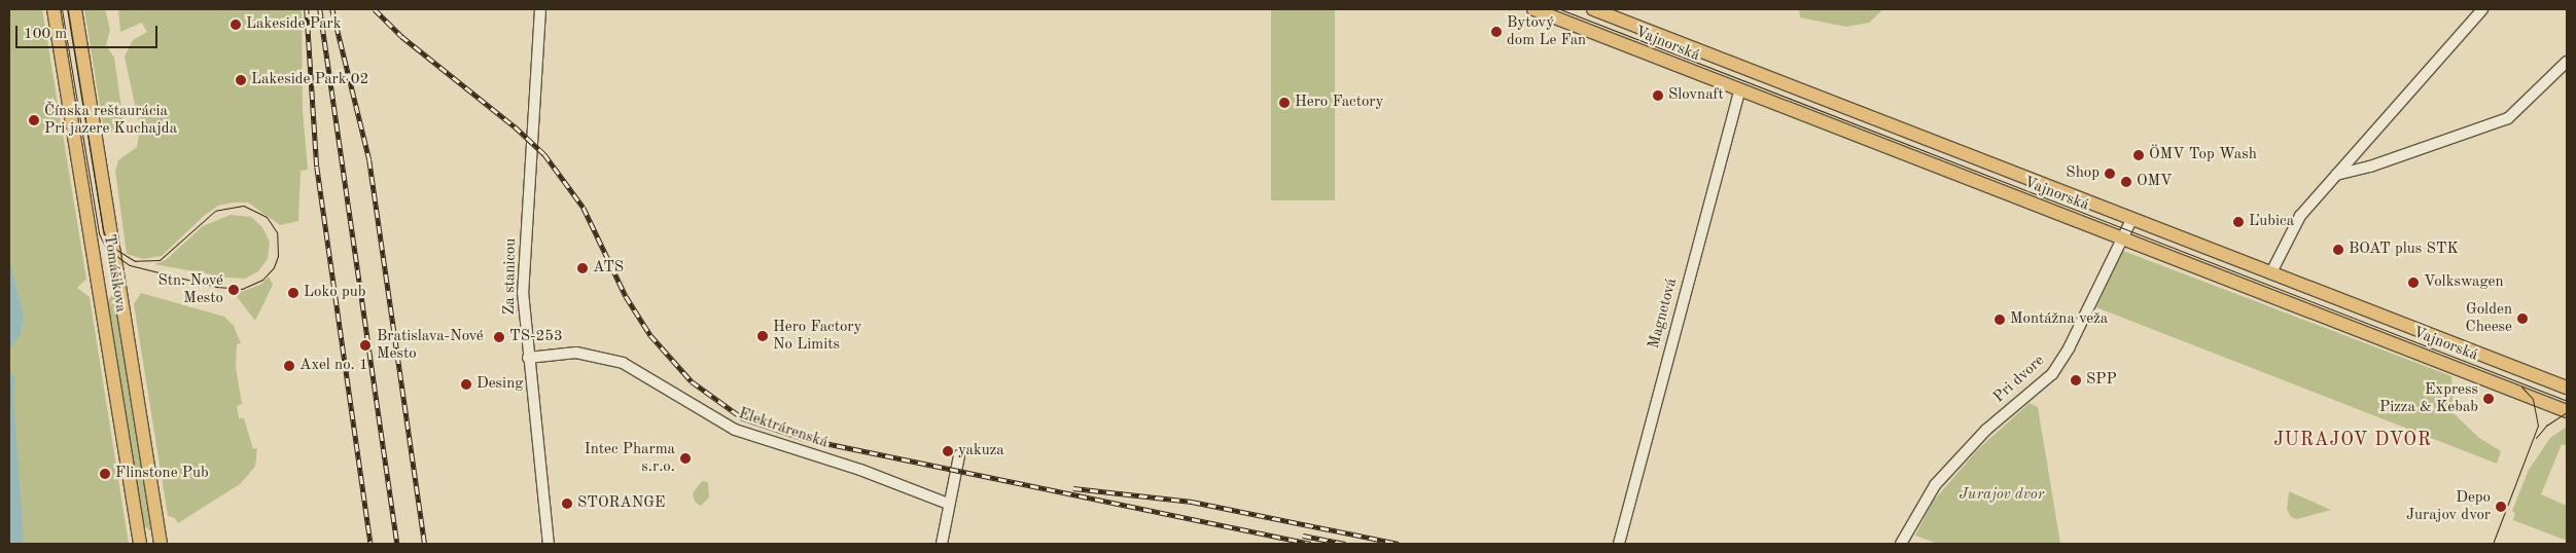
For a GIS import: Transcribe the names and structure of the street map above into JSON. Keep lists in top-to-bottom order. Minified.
{"streets":{"main road":["Vajnorská","Tomášikova"],"street":["Za stanicou","Magnetová","Pri dvore","Elektrárenská"]},"crossings":[["Vajnorská","Magnetová"],["Vajnorská","Pri dvore"],["Za stanicou","Elektrárenská"]],"districts":["JURAJOV DVOR"],"parks":["Jurajov dvor"],"places":["Lakeside Park","Bytový dom Le Fan","Lakeside Park 02","Slovnaft","Hero Factory","Čínska reštaurácia Pri jazere Kuchajda","ÖMV Top Wash","Shop","OMV","Ľubica","BOAT plus STK","ATS","Volkswagen","Stn. Nové Mesto","Loko pub","Golden Cheese","Montážna veža","Hero Factory No Limits","TS-253","Bratislava-Nové Mesto","Axel no. 1","SPP","Desing","Express Pizza & Kebab","yakuza","Intec Pharma s.r.o.","Flinstone Pub","STORANGE","Depo Jurajov dvor"],"scale_bar":"100 m"}
